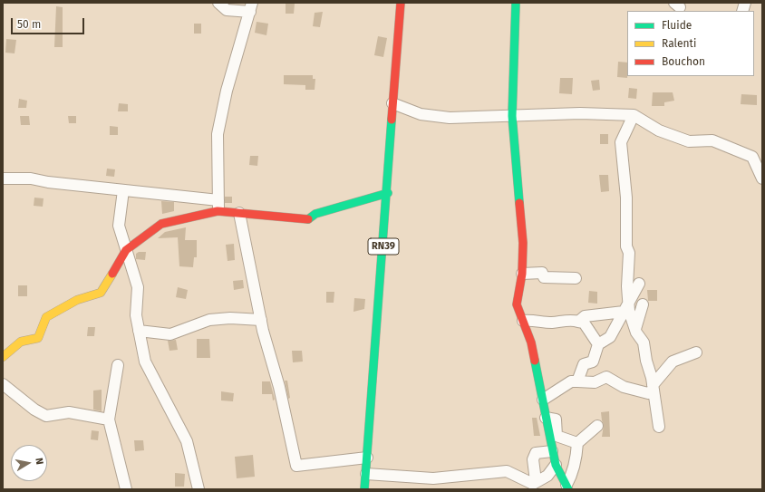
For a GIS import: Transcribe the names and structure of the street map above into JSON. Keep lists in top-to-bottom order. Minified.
{"streets":{"main road":["RN39"]},"legend":["Fluide","Ralenti","Bouchon"],"scale_bar":"50 m","north":"right"}
